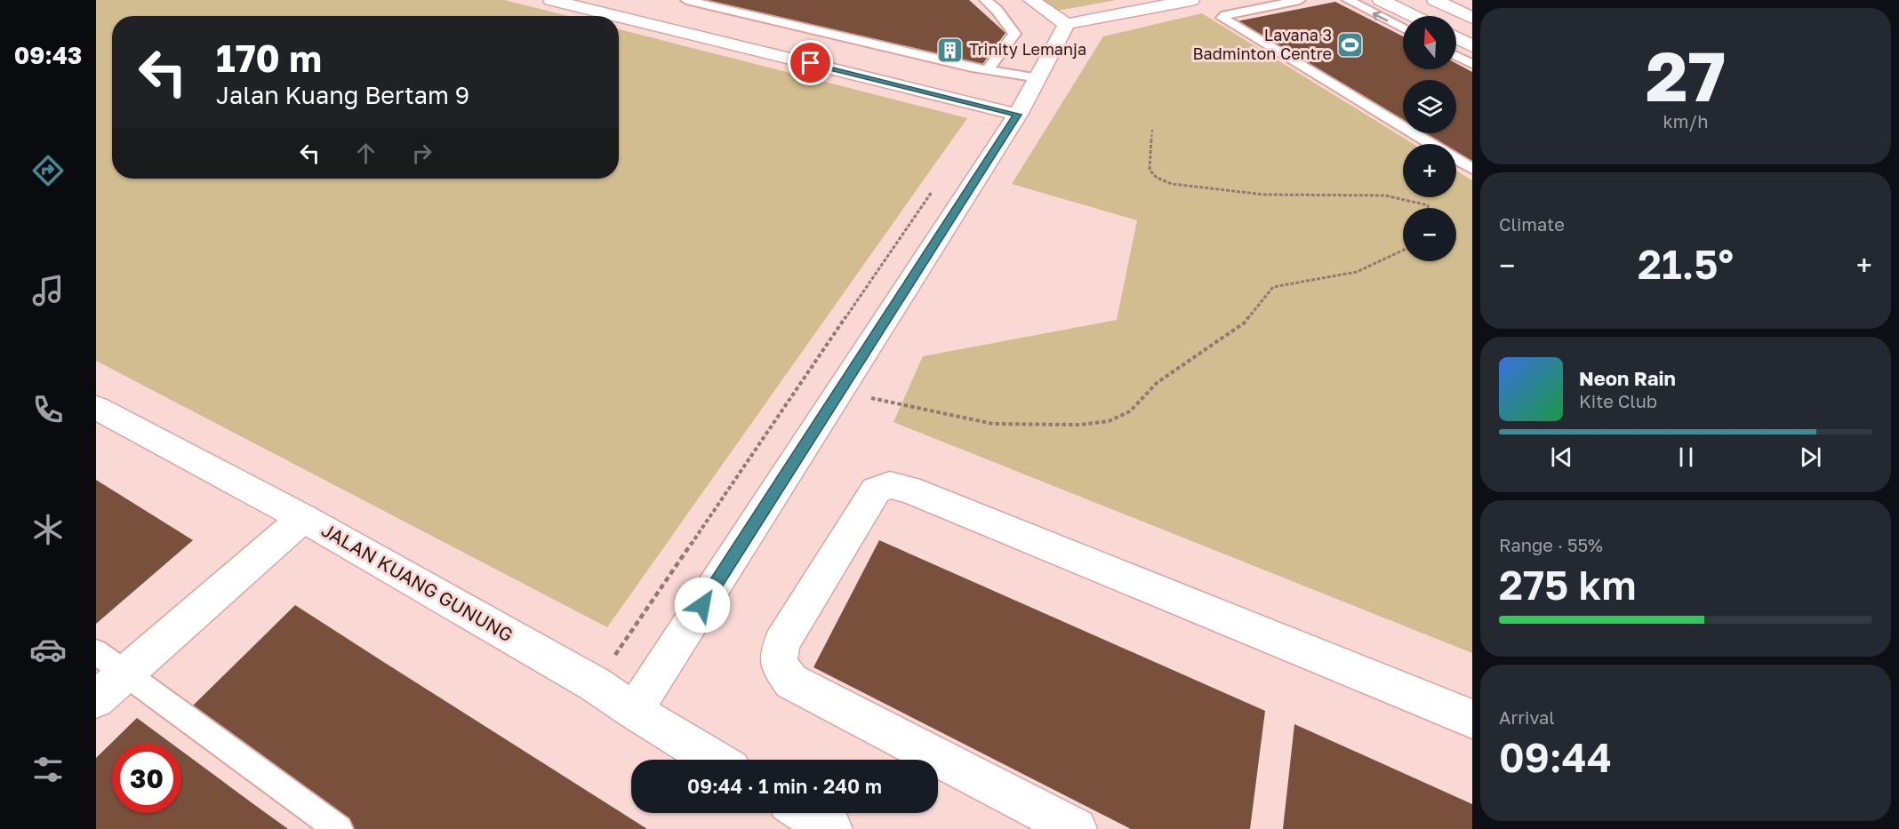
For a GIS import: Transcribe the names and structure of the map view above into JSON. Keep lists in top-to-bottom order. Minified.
{"streets":{"street":["JALAN KUANG GUNUNG"]},"places":{"sports":["Lavana 3 Badminton Centre"],"building":["Trinity Lemanja"]},"north":"top","page":{"tabs":"09:43","tile":[["27","km/h"],"Climate",["Range · 55%","275 km"],["Arrival","09:44"]],"map_buttons":["+","−"],"turn":["170 m","Jalan Kuang Bertam 9"],"heat":["−","21.5°","+"],"song":["Neon Rain","Kite Club"],"limit":"30","trip":"09:44 · 1 min · 240 m"}}
